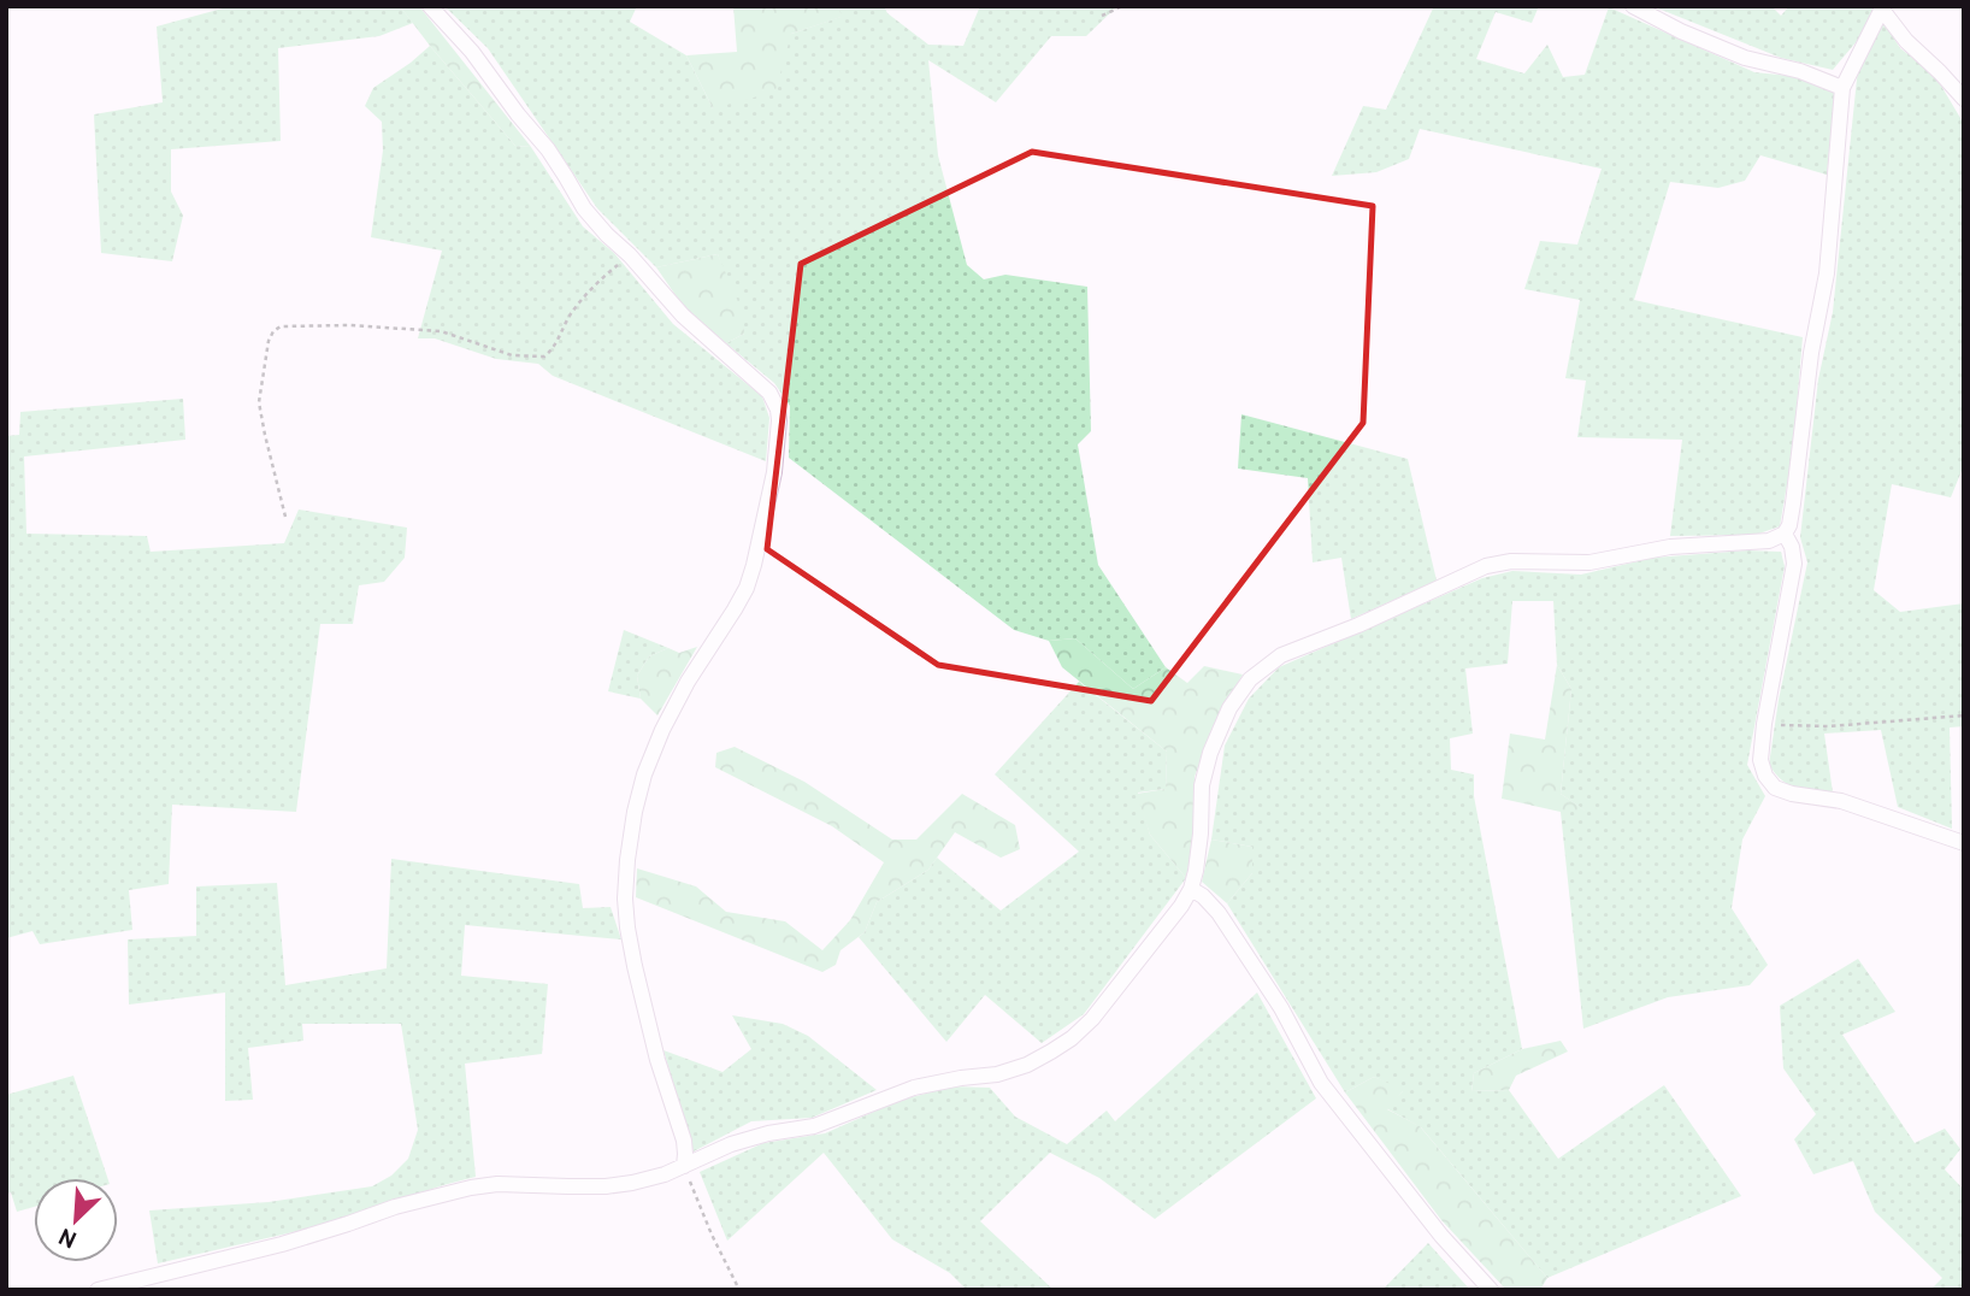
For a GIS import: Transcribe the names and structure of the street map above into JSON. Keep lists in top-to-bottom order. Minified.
{"north":"bottom left"}
